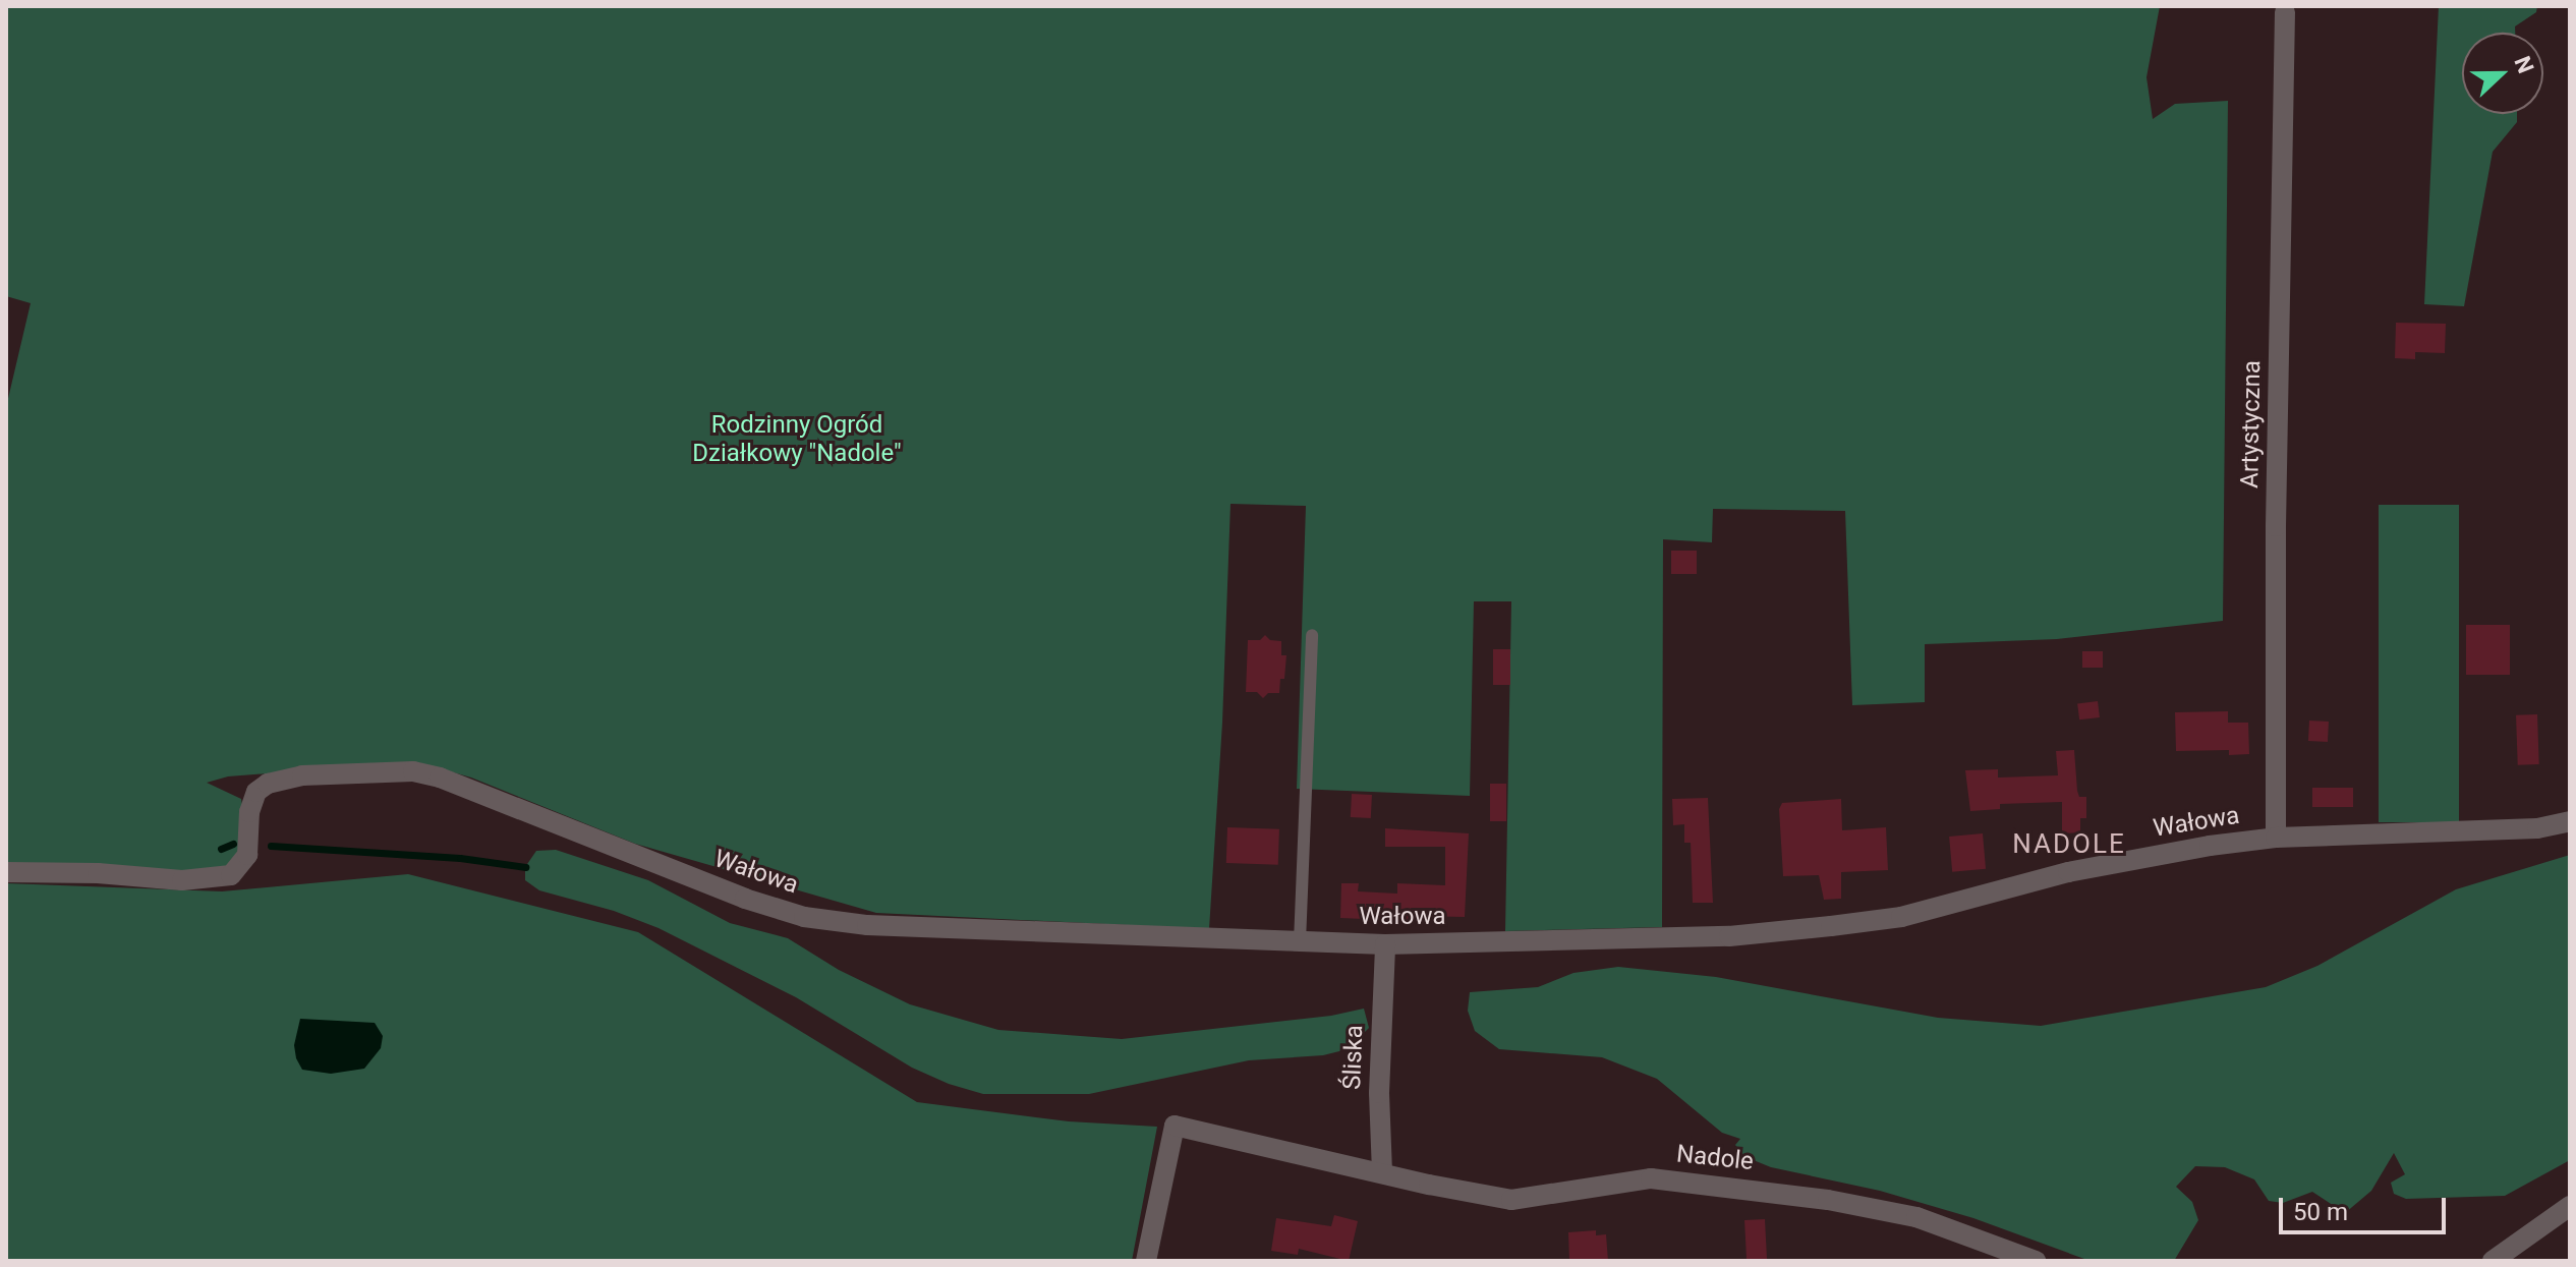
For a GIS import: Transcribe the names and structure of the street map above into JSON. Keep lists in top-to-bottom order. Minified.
{"streets":{"street":["Artystyczna","Wałowa","Śliska","Nadole"]},"crossings":[["Artystyczna","Wałowa"],["Wałowa","Śliska"],["Śliska","Nadole"]],"districts":["NADOLE"],"parks":["Rodzinny Ogród Działkowy \"Nadole\""],"scale_bar":"50 m","north":"right"}
